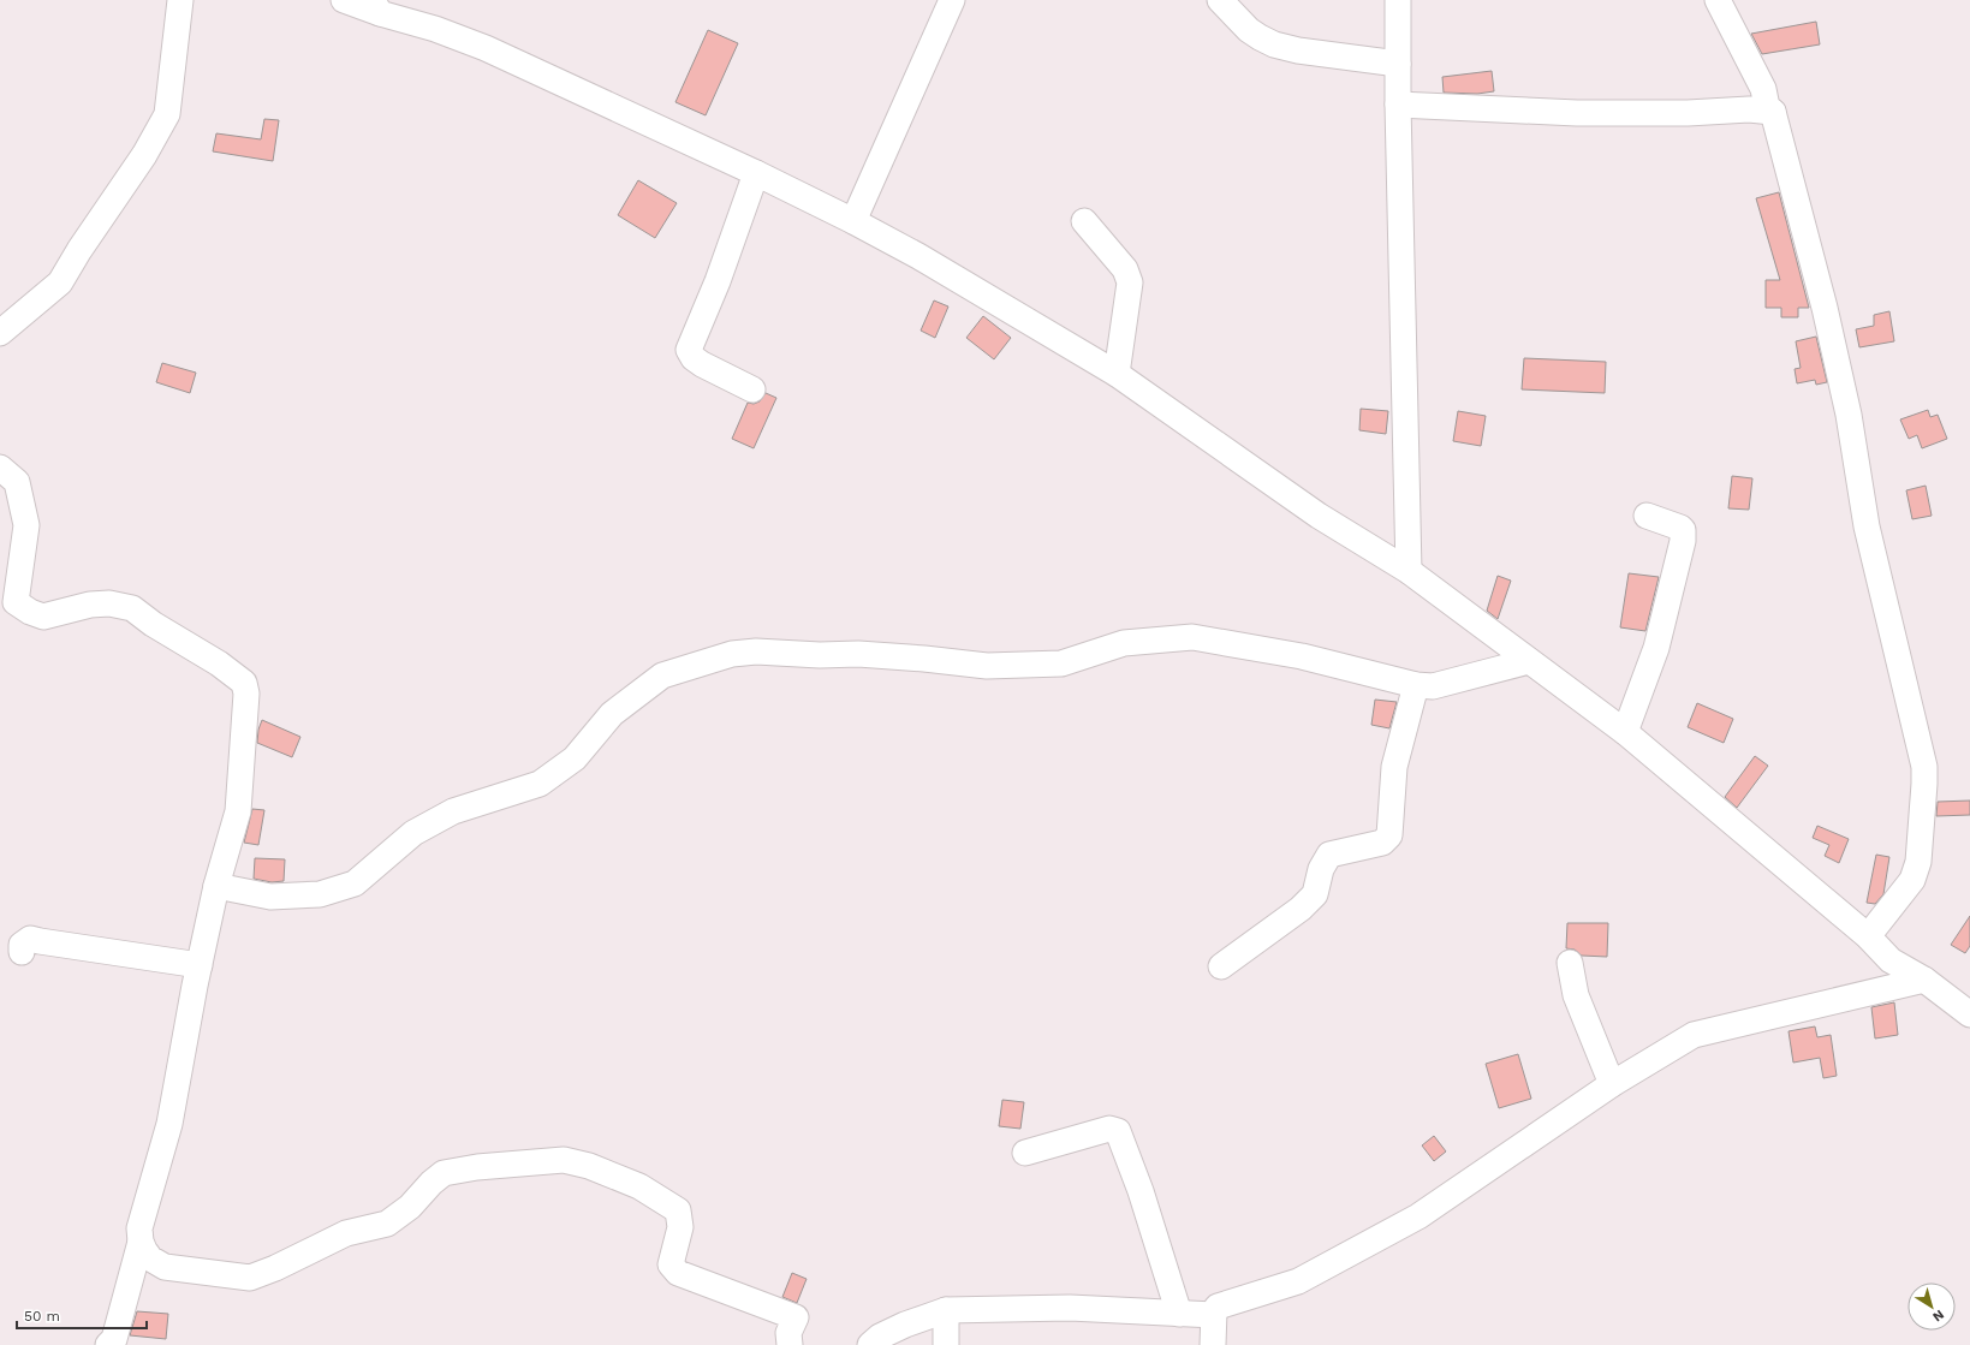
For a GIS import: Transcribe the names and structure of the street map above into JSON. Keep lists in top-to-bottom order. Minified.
{"scale_bar":"50 m","north":"bottom right"}
